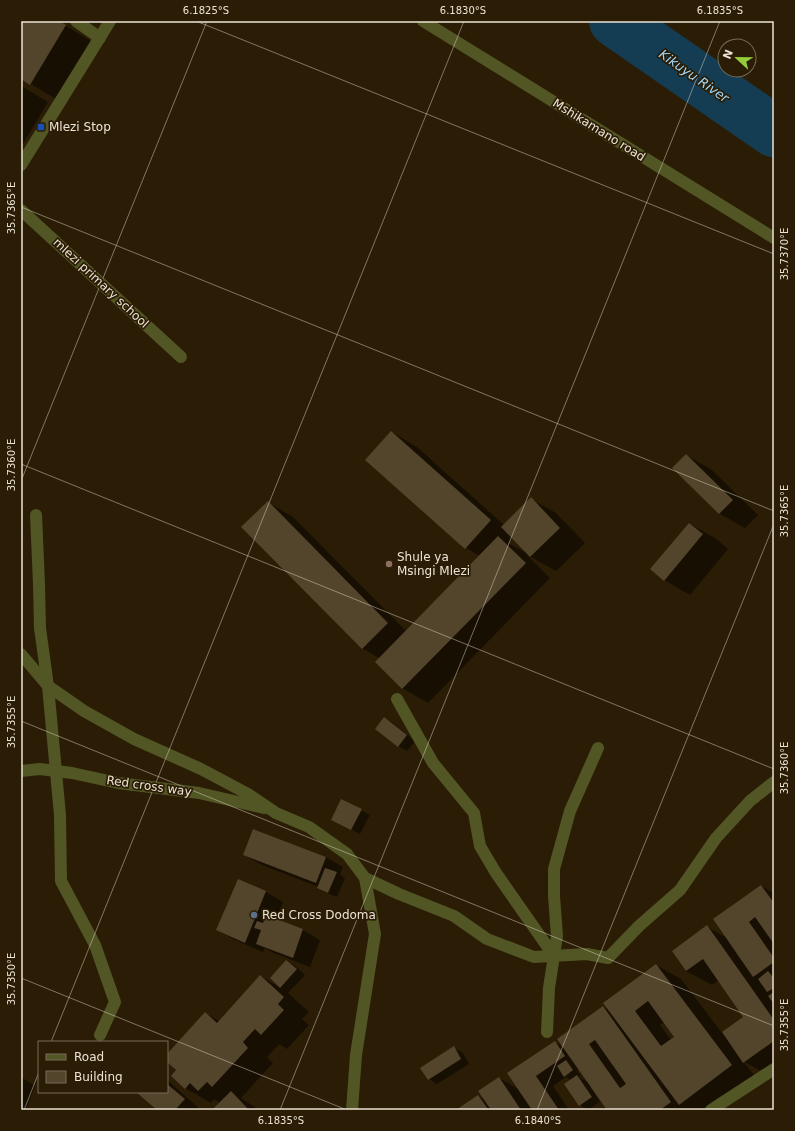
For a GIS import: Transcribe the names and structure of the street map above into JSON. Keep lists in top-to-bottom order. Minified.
{"streets":{"street":["Mshikamano road","mlezi primary school","Red cross way"]},"water":["Kikuyu River"],"places":{"transit":["Mlezi Stop"],"other":["Shule ya Msingi Mlezi","Red Cross Dodoma"]},"legend":["Road","Building"],"north":"left","coordinates":["6.1825°S","6.1830°S","6.1835°S","35.7365°E","35.7370°E","35.7360°E","35.7355°E","35.7350°E","6.1840°S"]}
